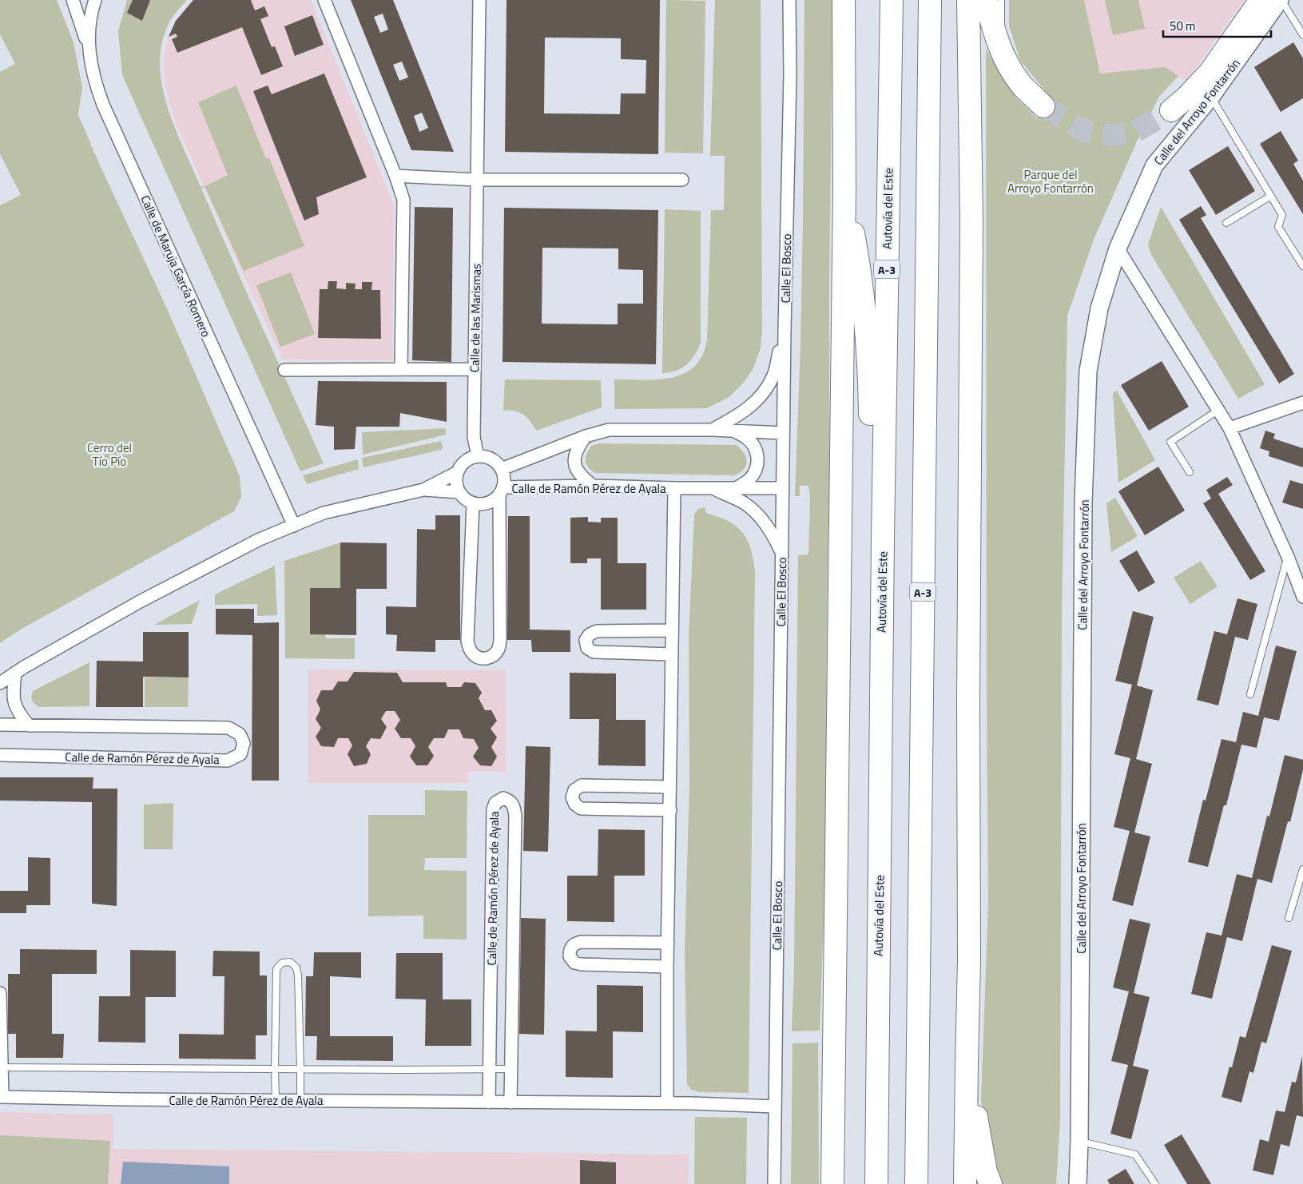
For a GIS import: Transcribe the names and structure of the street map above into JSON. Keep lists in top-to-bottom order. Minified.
{"streets":{"highway":["Autovía del Este","A-3"],"street":["Calle del Arroyo Fontarrón","Calle de Maruja García Romero","Calle El Bosco","Calle de las Marismas","Calle de Ramón Pérez de Ayala"]},"crossings":[["Calle El Bosco","Calle de Ramón Pérez de Ayala"],["Calle de las Marismas","Calle de Ramón Pérez de Ayala"]],"parks":["Parque del Arroyo Fontarrón","Cerro del Tío Pío"],"scale_bar":"50 m"}
